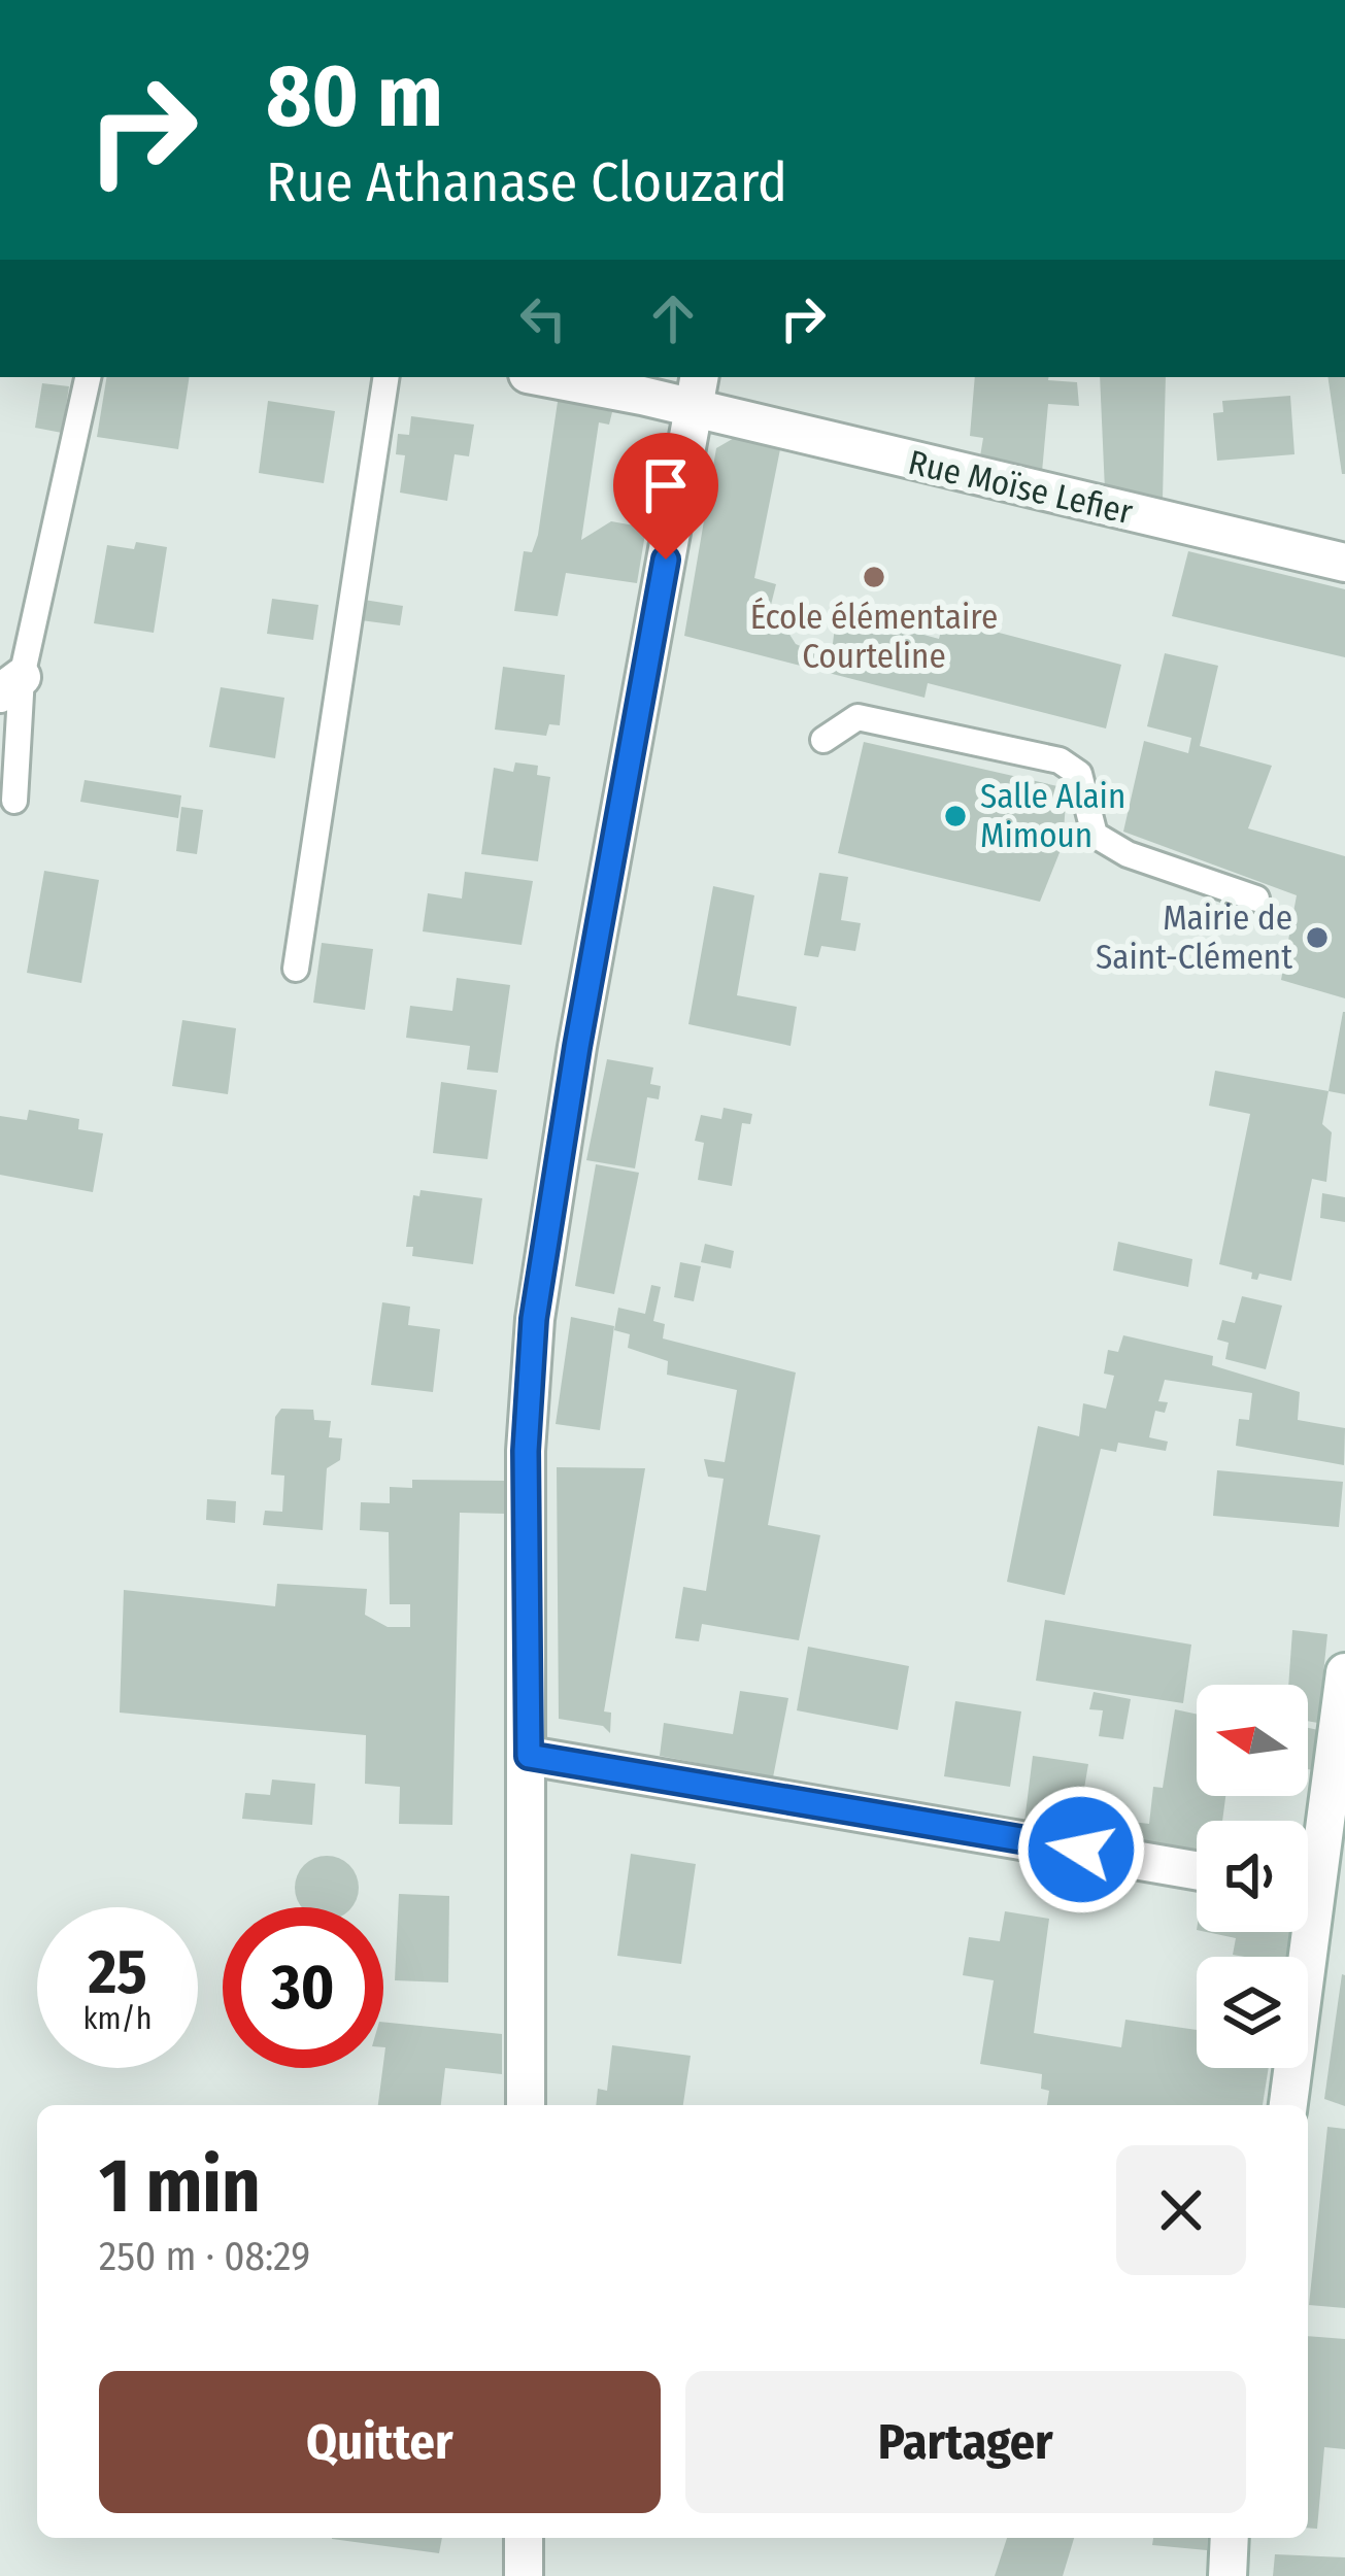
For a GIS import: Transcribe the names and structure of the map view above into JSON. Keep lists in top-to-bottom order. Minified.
{"streets":{"street":["Rue Moïse Lefier"]},"places":["École élémentaire Courteline","Salle Alain Mimoun","Mairie de Saint-Clément"],"north":"left","page":{"turn":["80 m","Rue Athanase Clouzard"],"speed":"25 km/h","limit":"30","heading":["1 min","250 m · 08:29"],"buttons":["Quitter","Partager"]}}
